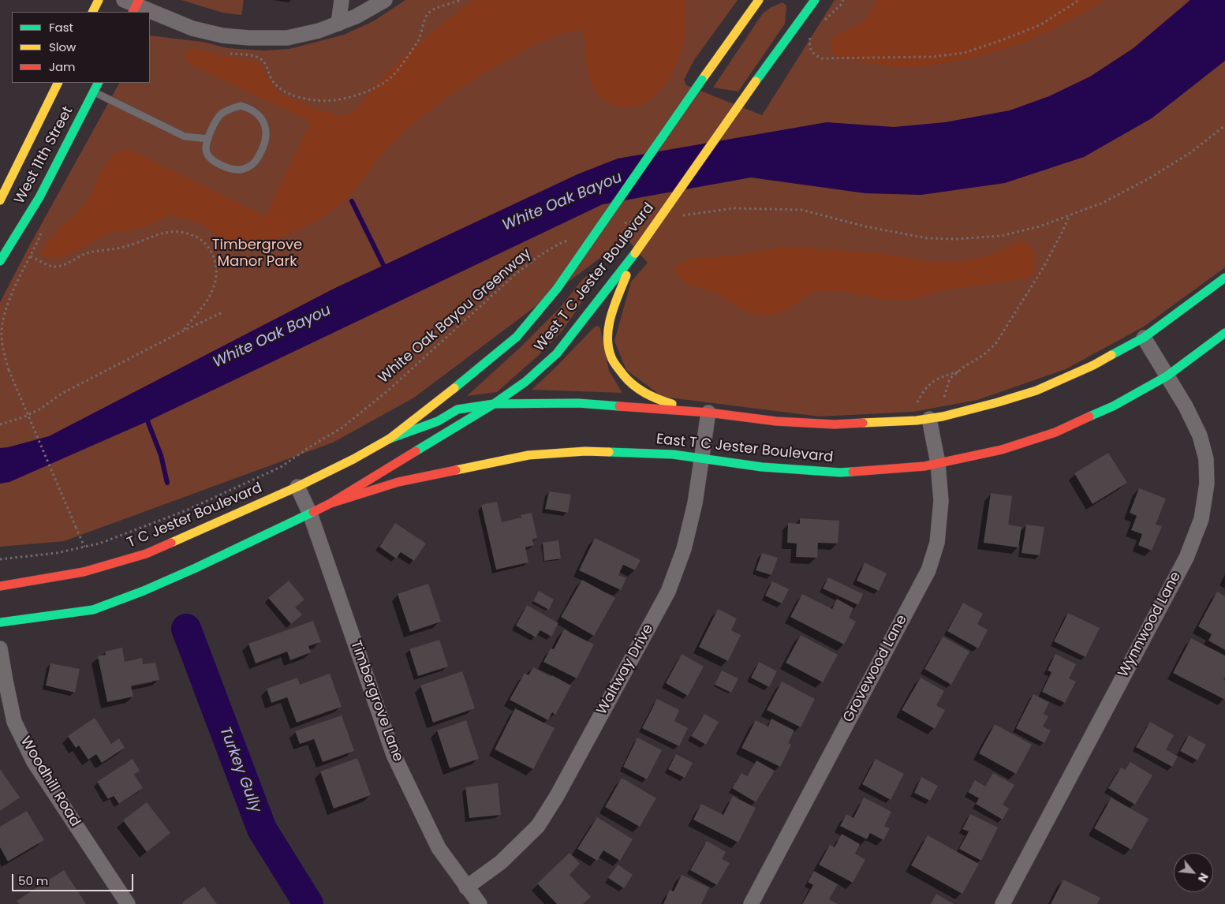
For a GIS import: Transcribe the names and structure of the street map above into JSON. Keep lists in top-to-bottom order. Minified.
{"streets":{"main road":["West 11th Street","West T C Jester Boulevard","East T C Jester Boulevard","T C Jester Boulevard"],"street":["Wynnwood Lane","Grovewood Lane","Waltway Drive","Timbergrove Lane","Woodhill Road"],"path":["White Oak Bayou Greenway"]},"crossings":[["West T C Jester Boulevard","East T C Jester Boulevard"],["West T C Jester Boulevard","T C Jester Boulevard"],["East T C Jester Boulevard","Wynnwood Lane"],["East T C Jester Boulevard","Grovewood Lane"],["East T C Jester Boulevard","Waltway Drive"],["T C Jester Boulevard","Timbergrove Lane"],["Waltway Drive","Timbergrove Lane"]],"water":["White Oak Bayou","Turkey Gully"],"parks":["Timbergrove Manor Park"],"legend":["Fast","Slow","Jam"],"scale_bar":"50 m","north":"bottom right"}
